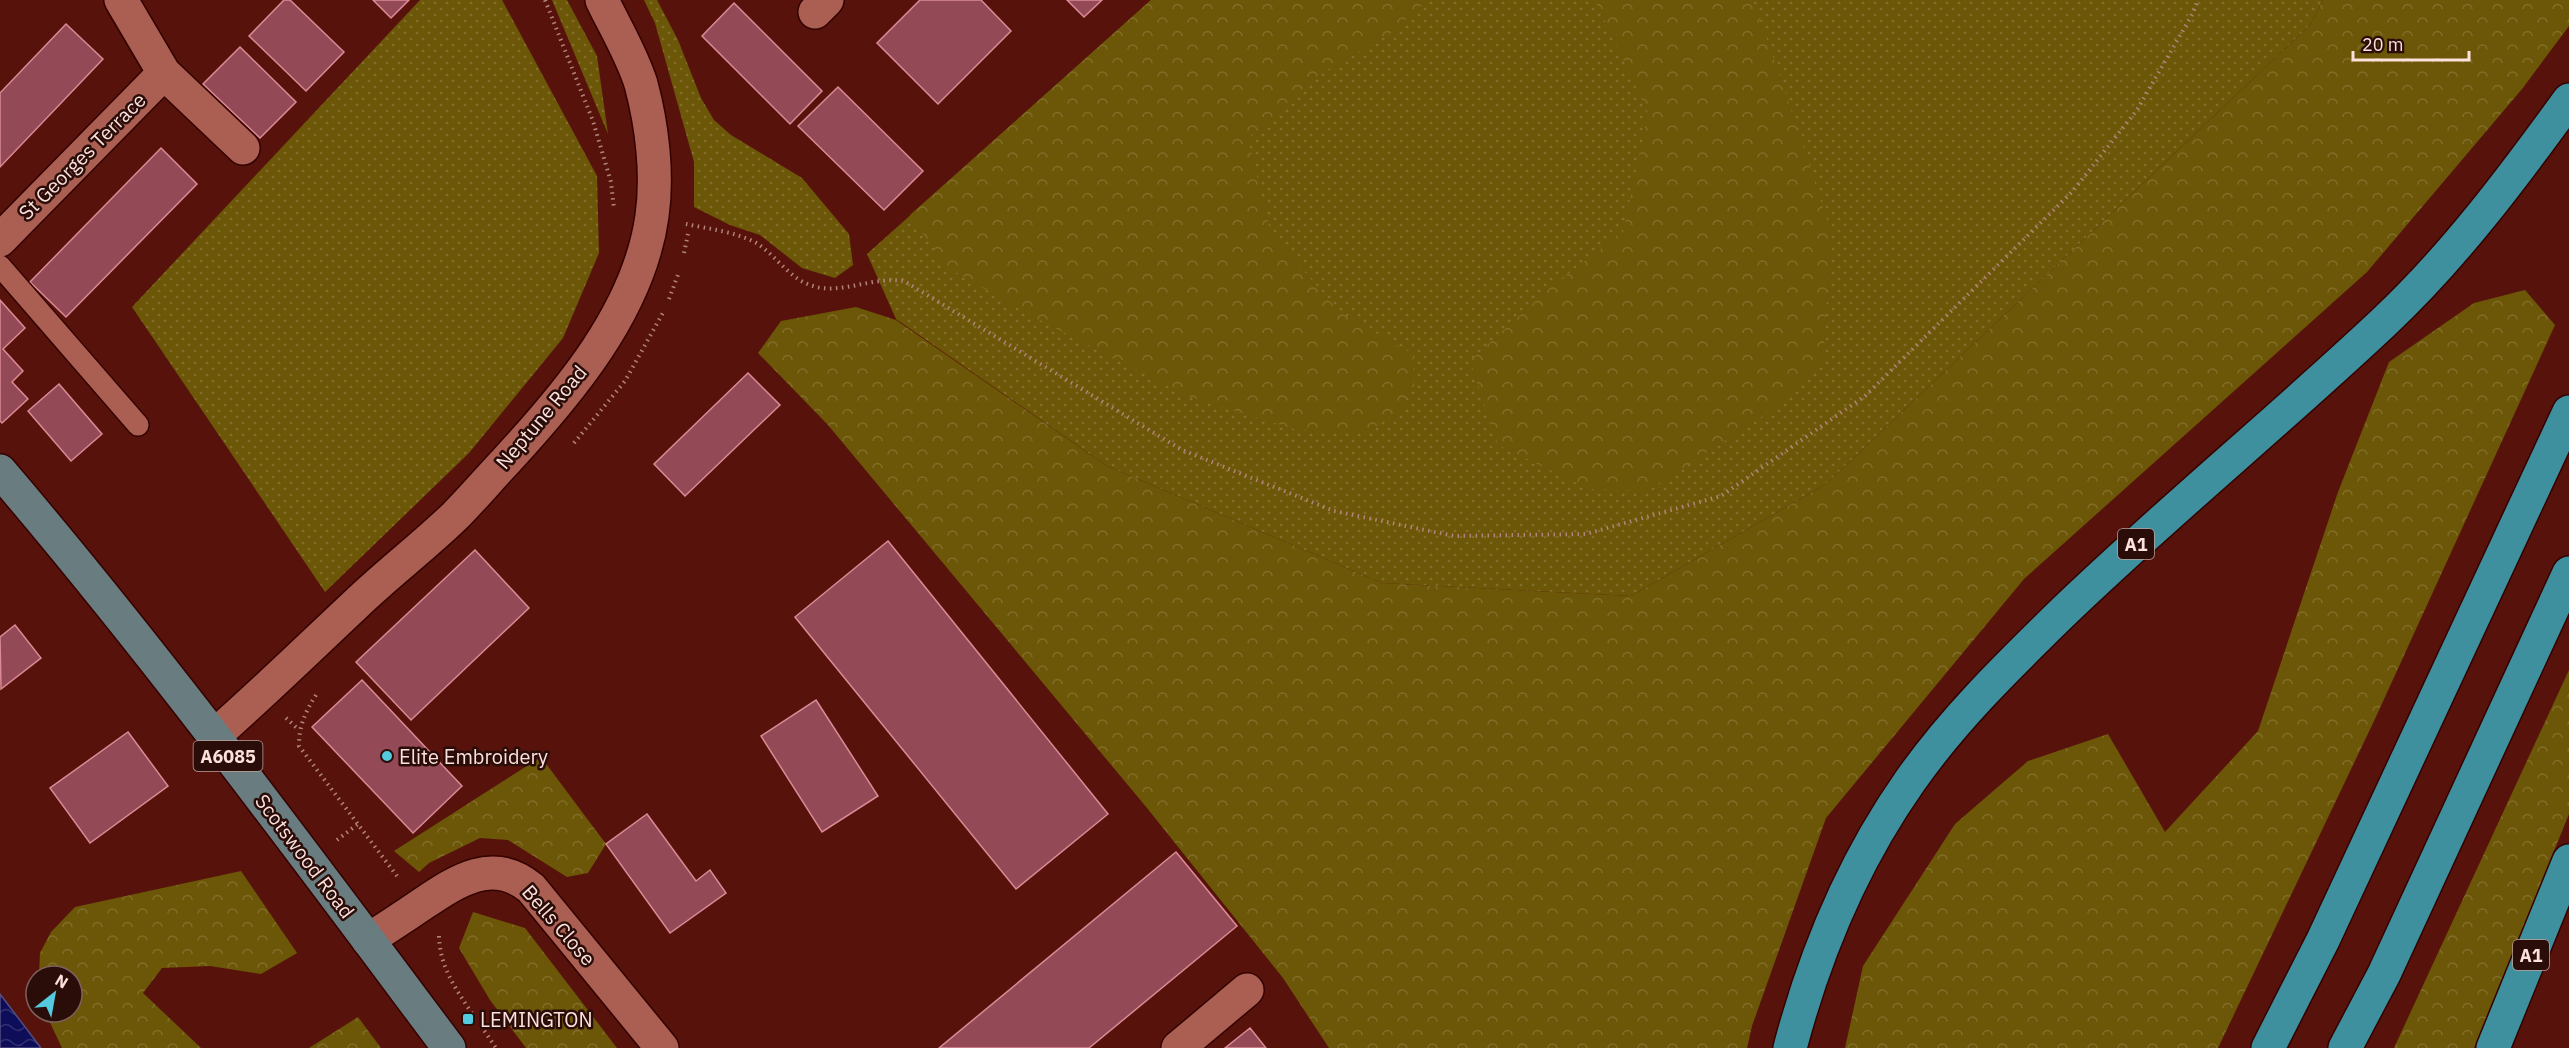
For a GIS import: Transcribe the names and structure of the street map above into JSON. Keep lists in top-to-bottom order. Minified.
{"streets":{"highway":["A1"],"main road":["A6085","Scotswood Road"],"street":["St Georges Terrace","Neptune Road","Bells Close"]},"crossings":[["Neptune Road","Scotswood Road"],["Scotswood Road","Bells Close"]],"places":{"other":["Elite Embroidery"],"transit":["LEMINGTON"]},"scale_bar":"20 m","north":"top right"}
